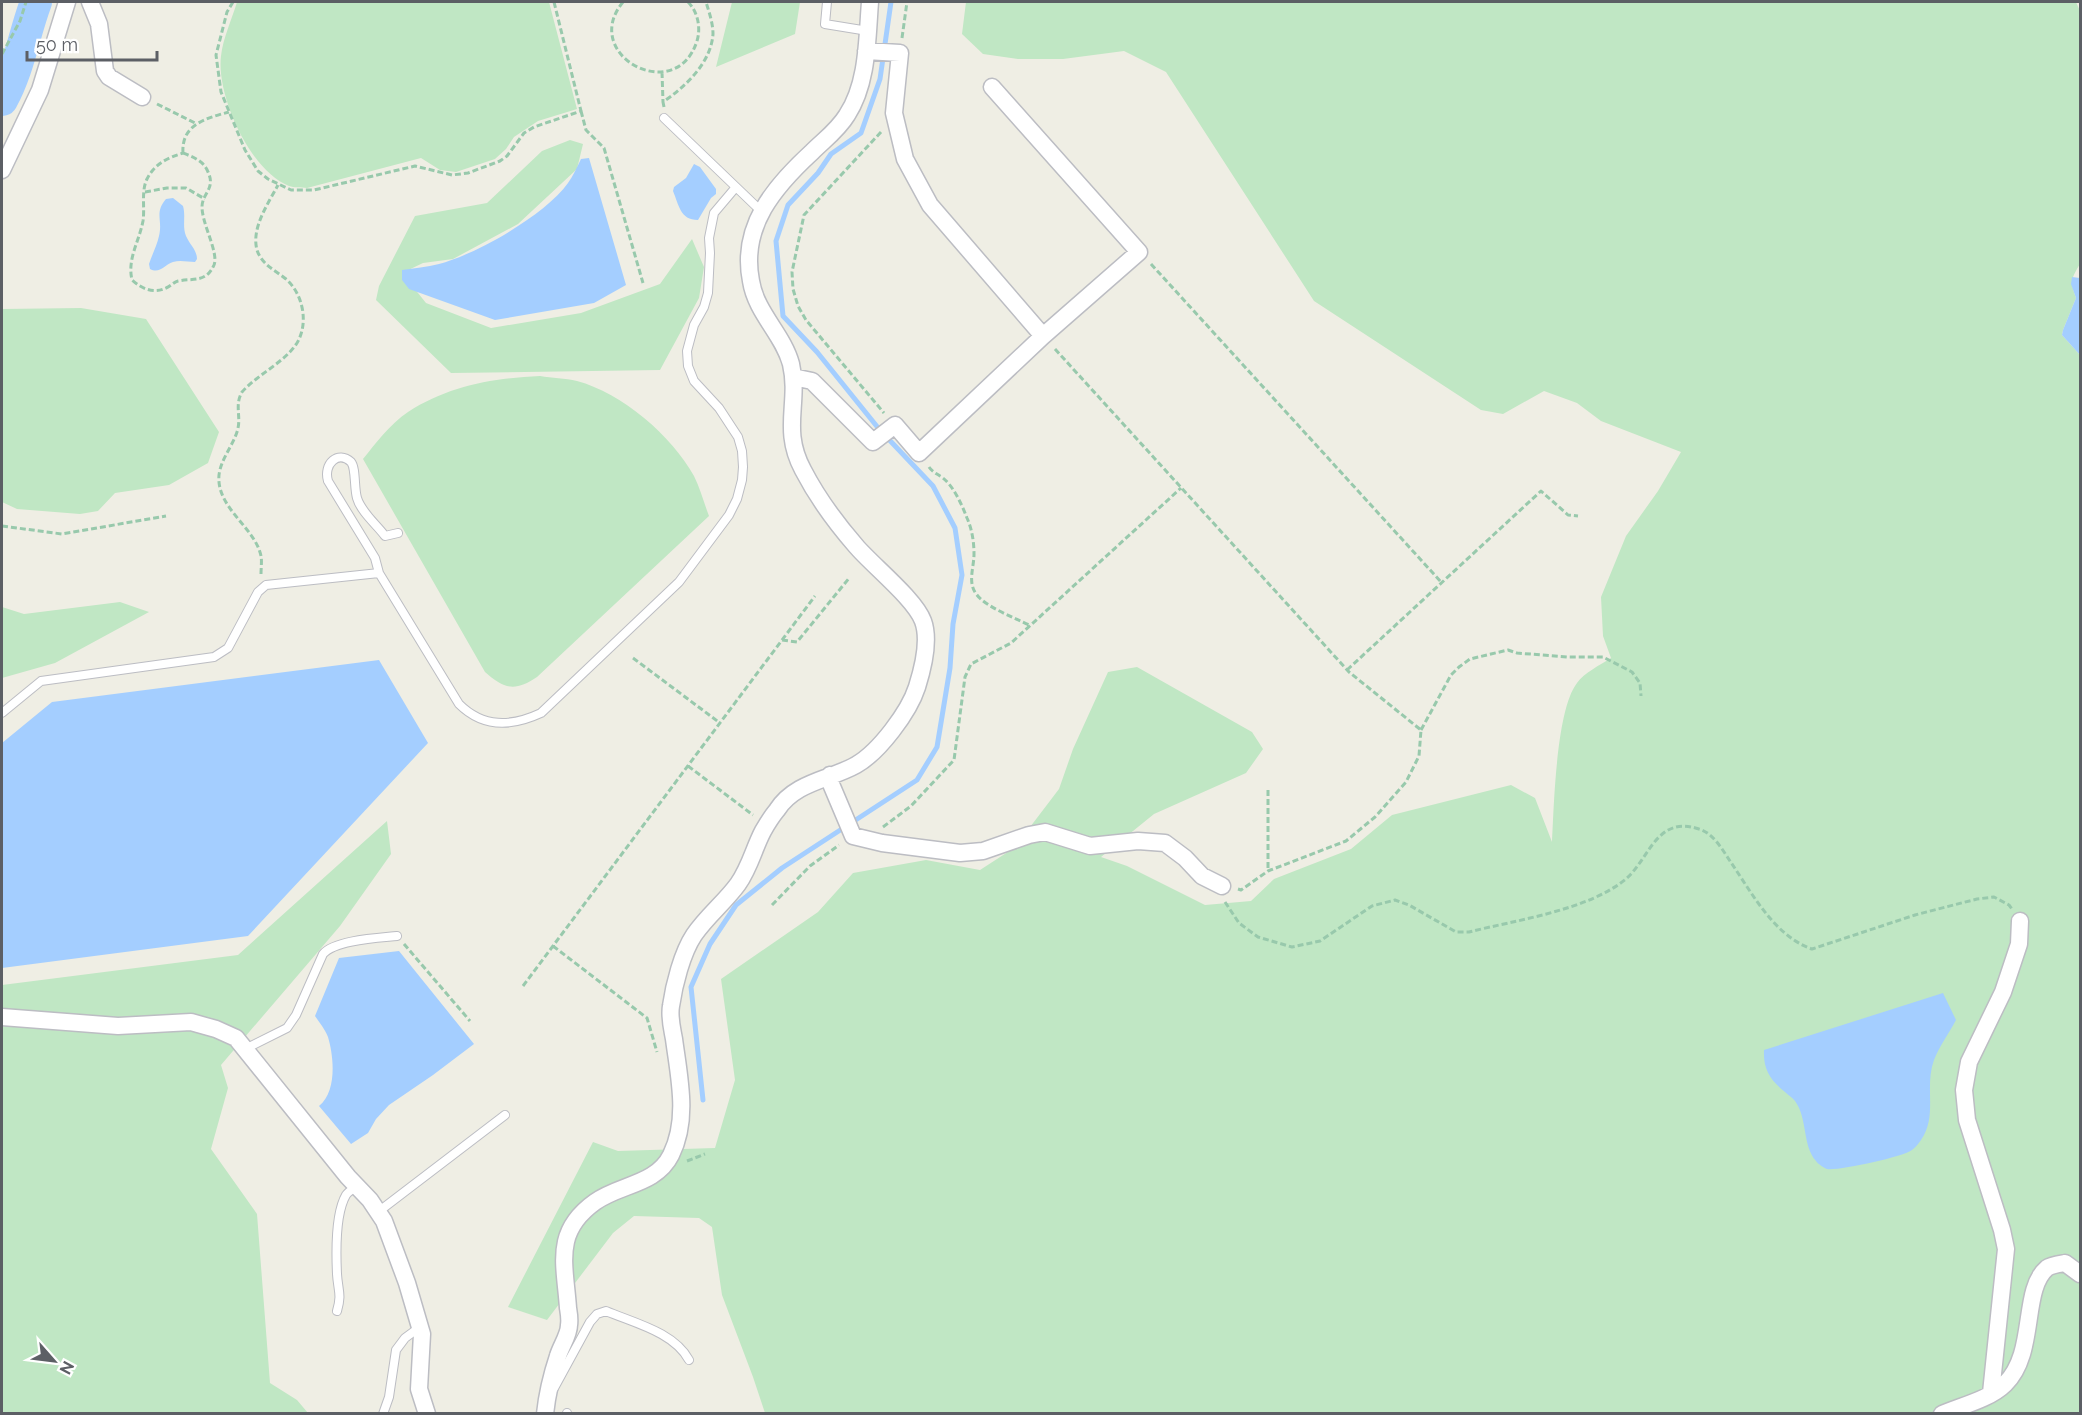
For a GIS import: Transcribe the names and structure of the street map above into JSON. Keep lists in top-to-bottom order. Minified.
{"scale_bar":"50 m","north":"bottom right"}
